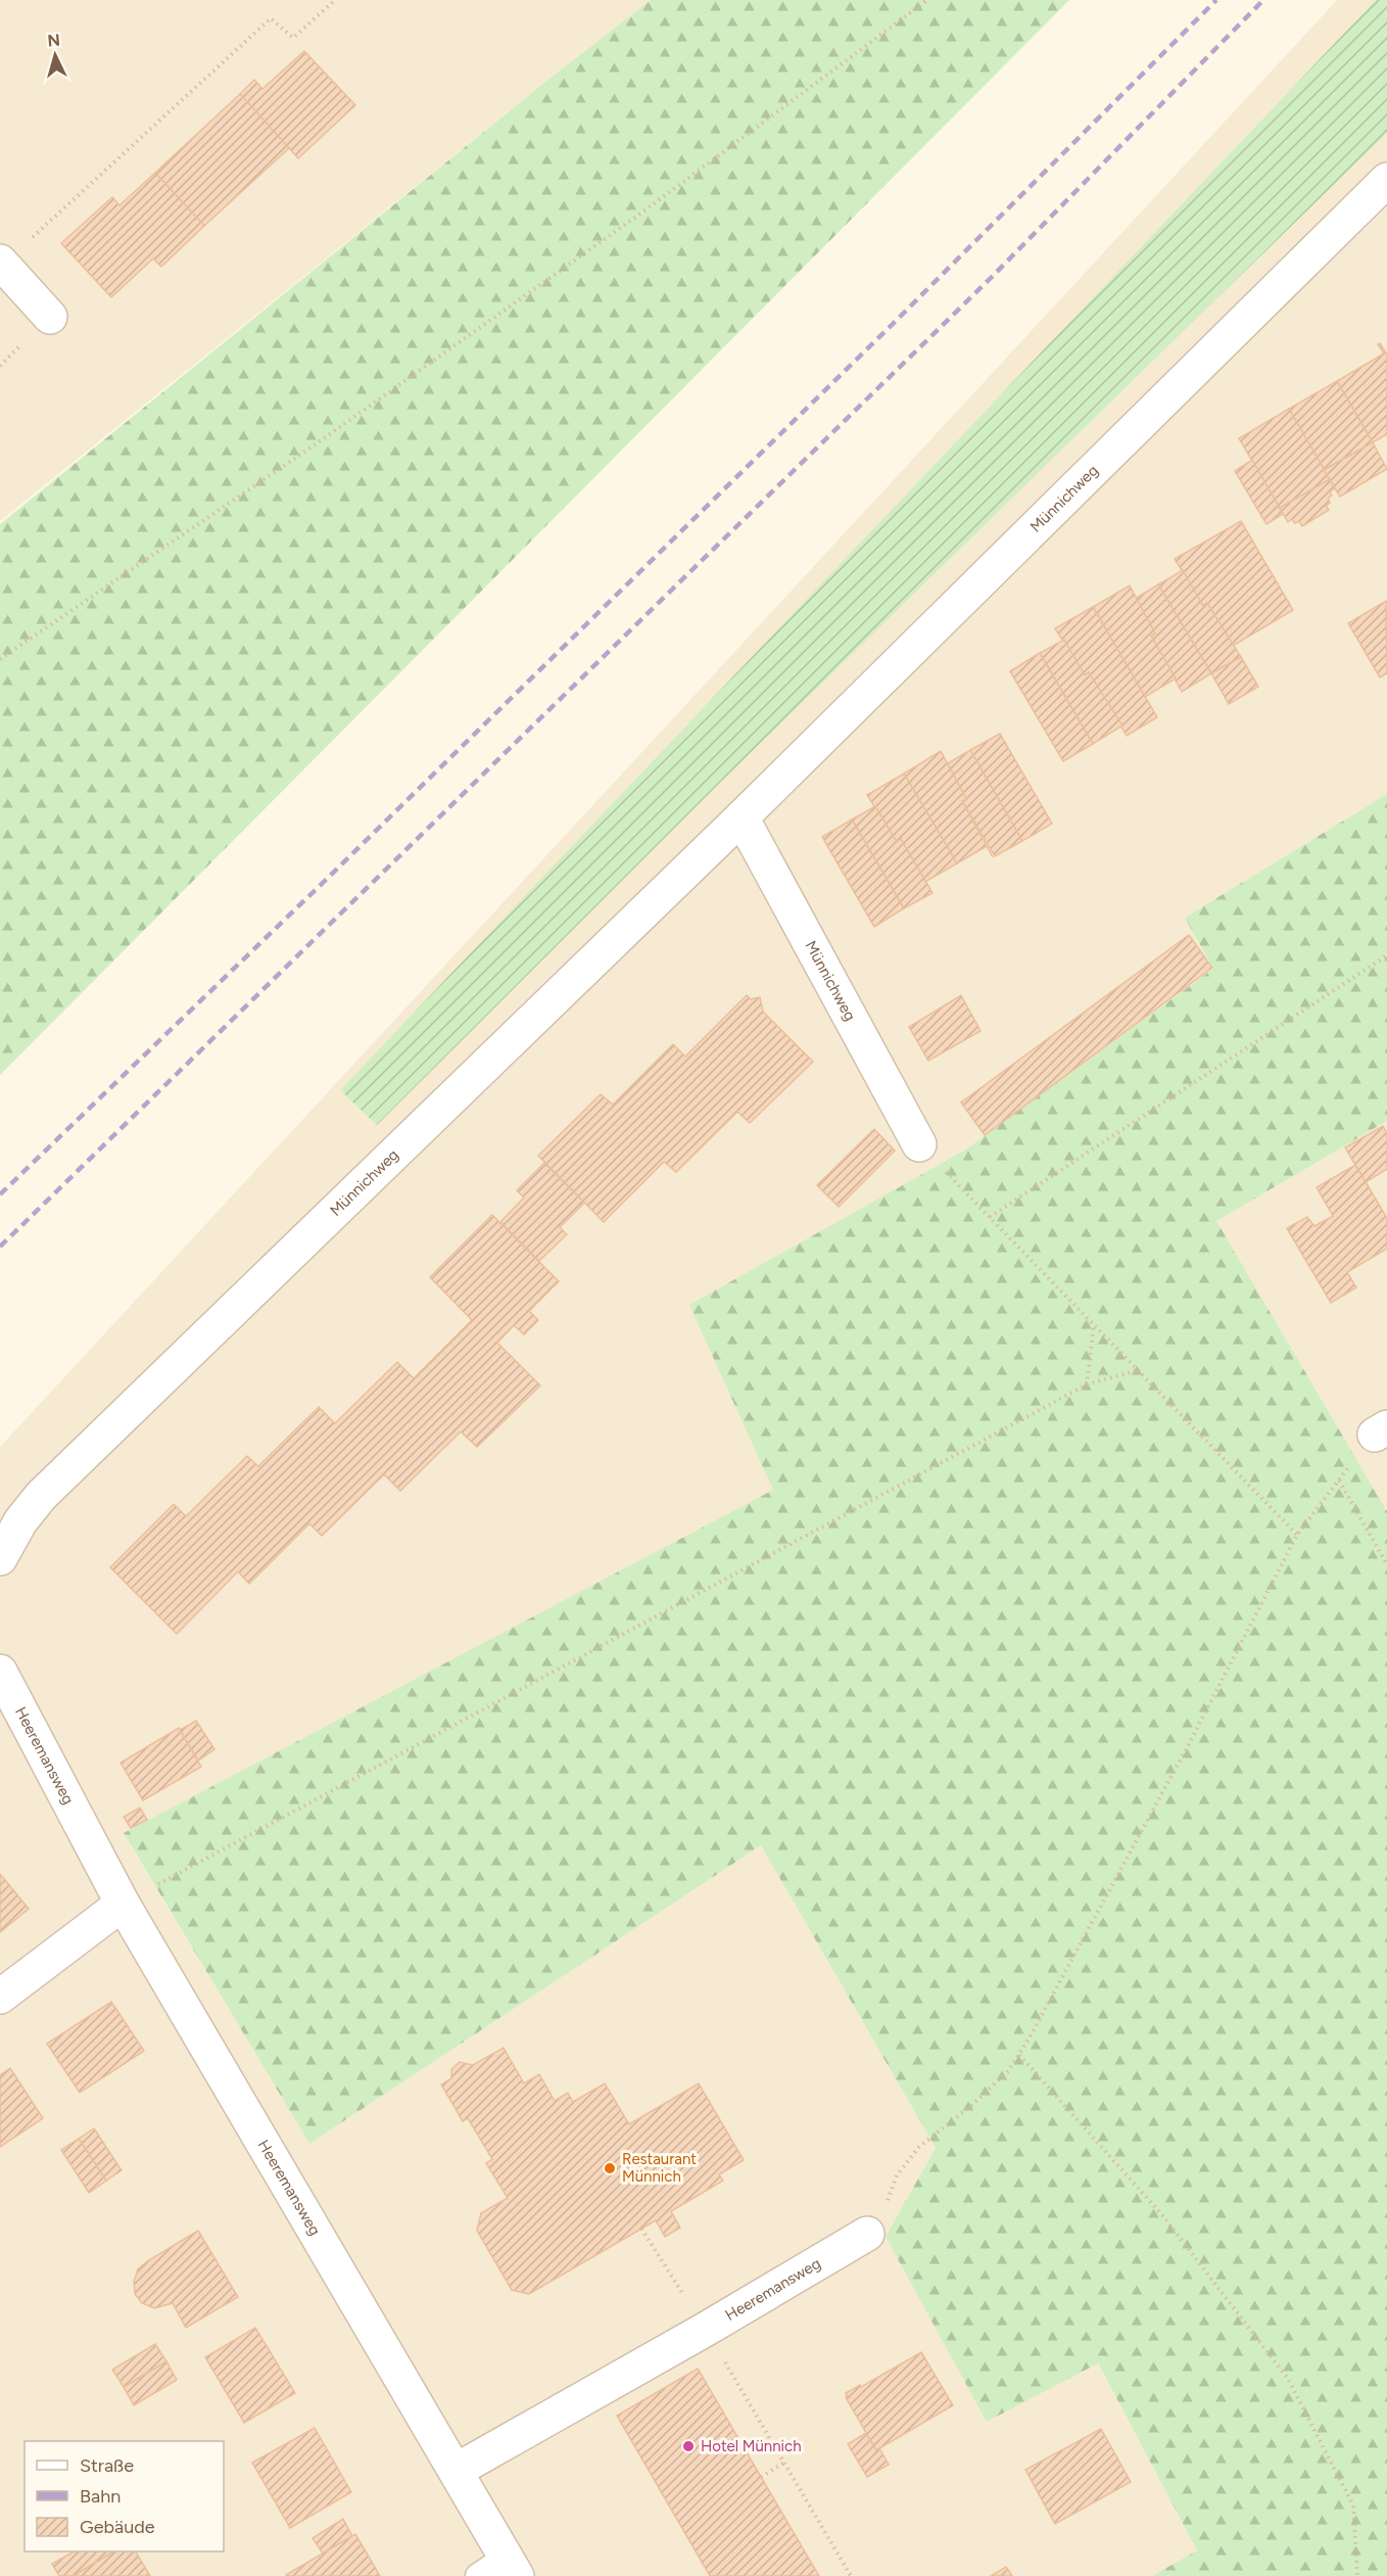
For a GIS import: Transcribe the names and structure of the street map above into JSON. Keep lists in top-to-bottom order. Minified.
{"streets":{"street":["Münnichweg","Heeremansweg"]},"places":["Restaurant Münnich","Hotel Münnich"],"legend":["Straße","Bahn","Gebäude"],"north":"top"}
